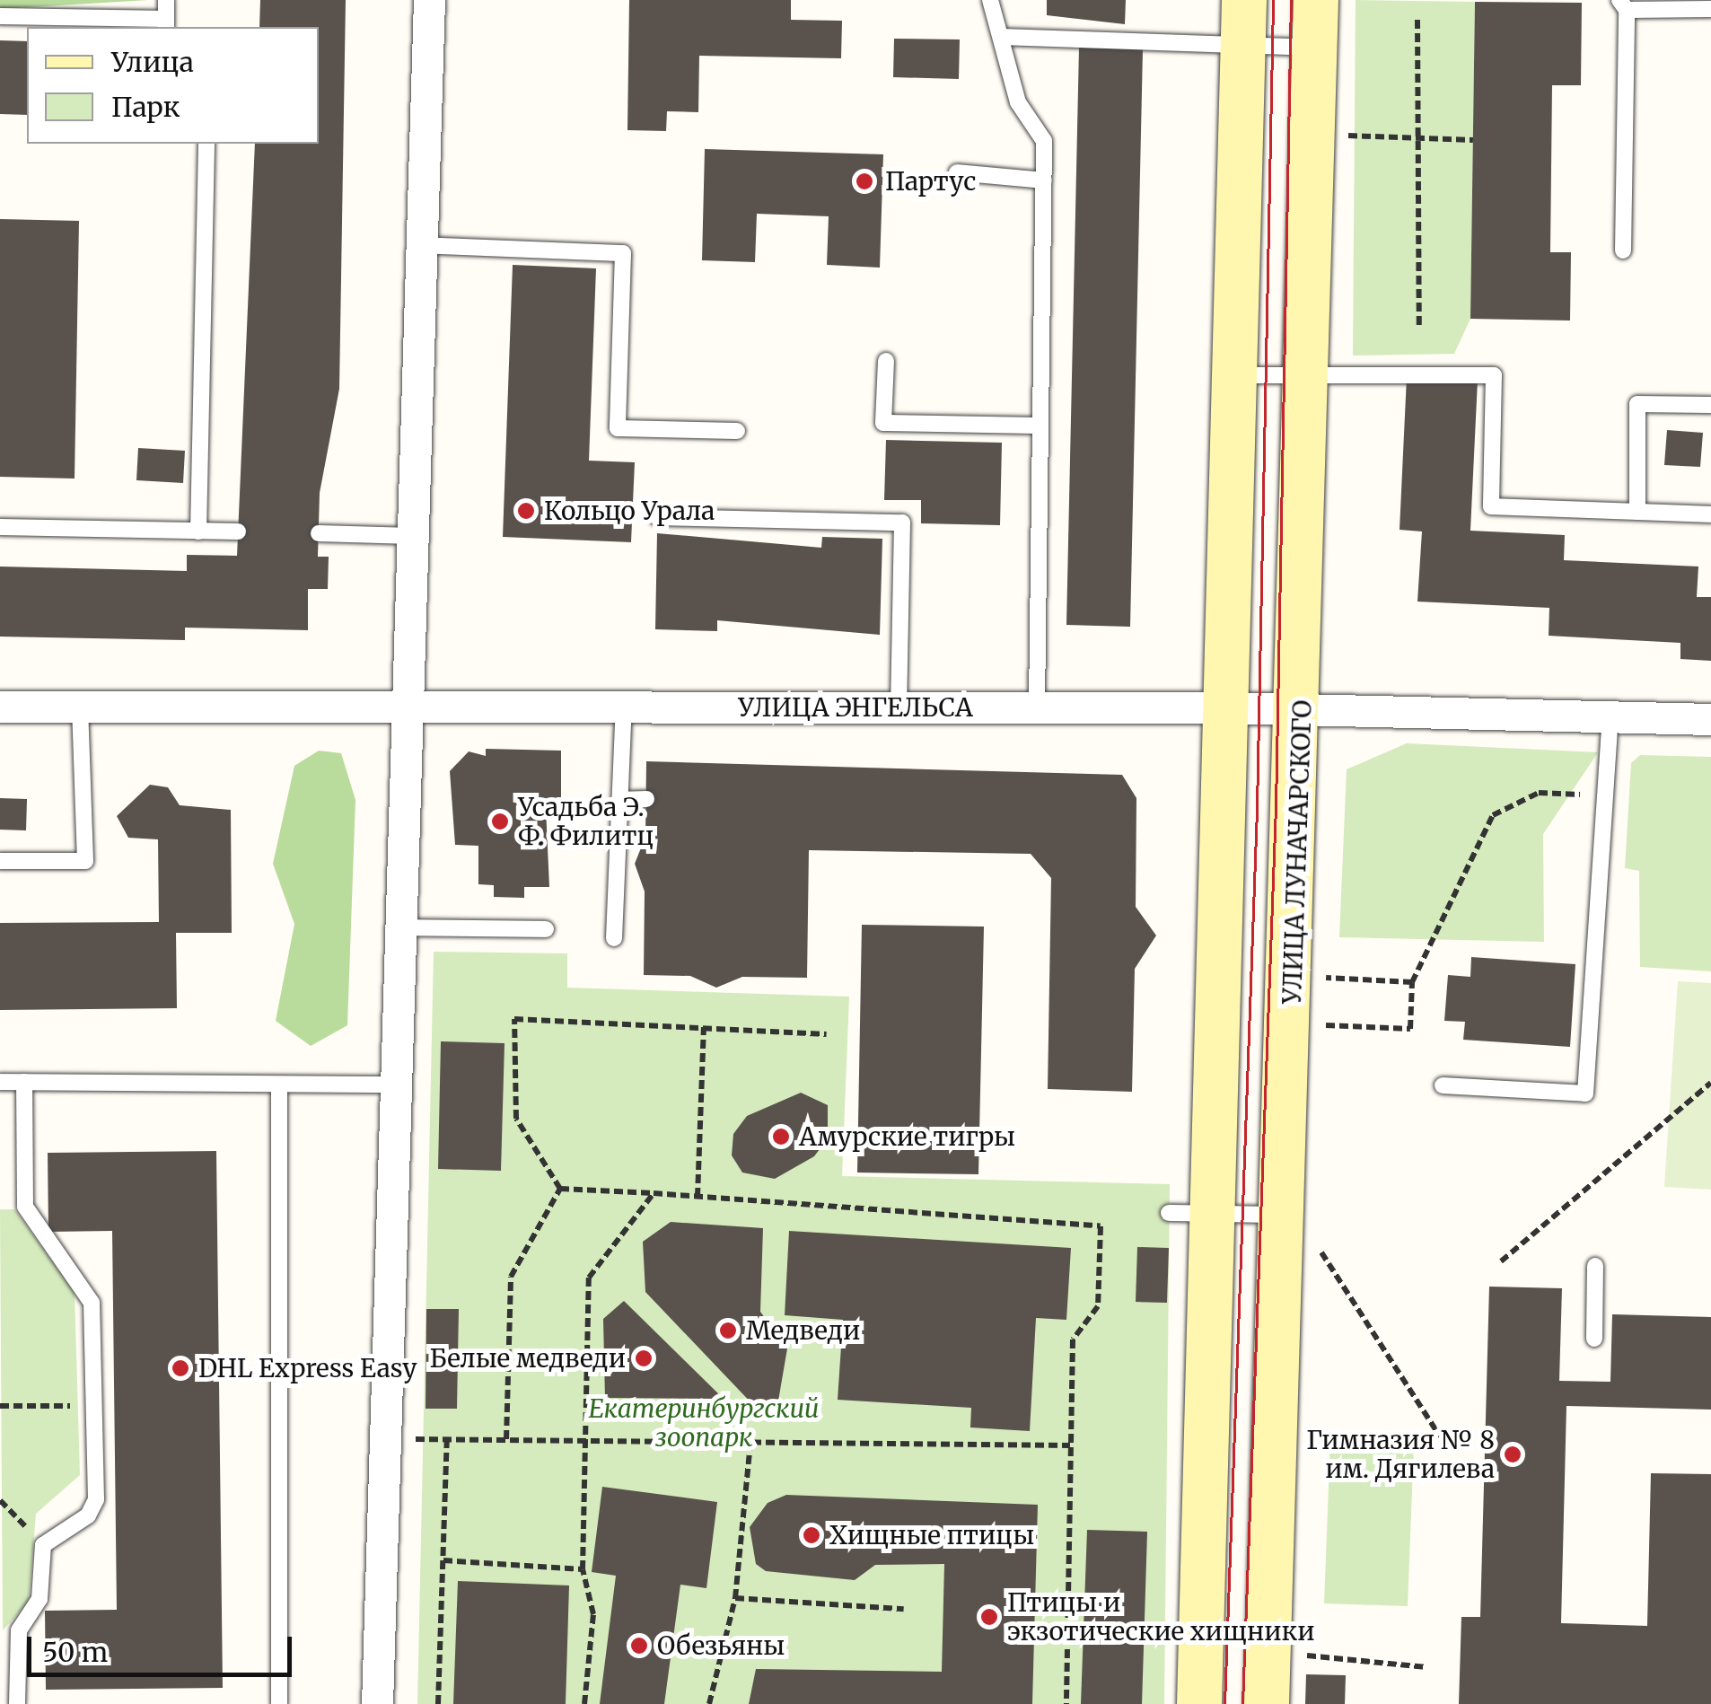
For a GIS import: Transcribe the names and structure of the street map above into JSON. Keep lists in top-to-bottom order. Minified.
{"streets":{"main road":["УЛИЦА ЛУНАЧАРСКОГО"],"street":["УЛИЦА ЭНГЕЛЬСА"]},"crossings":[["УЛИЦА ЭНГЕЛЬСА","УЛИЦА ЛУНАЧАРСКОГО"]],"parks":["Екатеринбургский зоопарк"],"places":["Партус","Кольцо Урала","Усадьба Э. Ф. Филитц","Амурские тигры","Медведи","Белые медведи","DHL Express Easy","Гимназия № 8 им. Дягилева","Хищные птицы","Птицы и экзотические хищники","Обезьяны"],"legend":["Улица","Парк"],"scale_bar":"50 m"}
